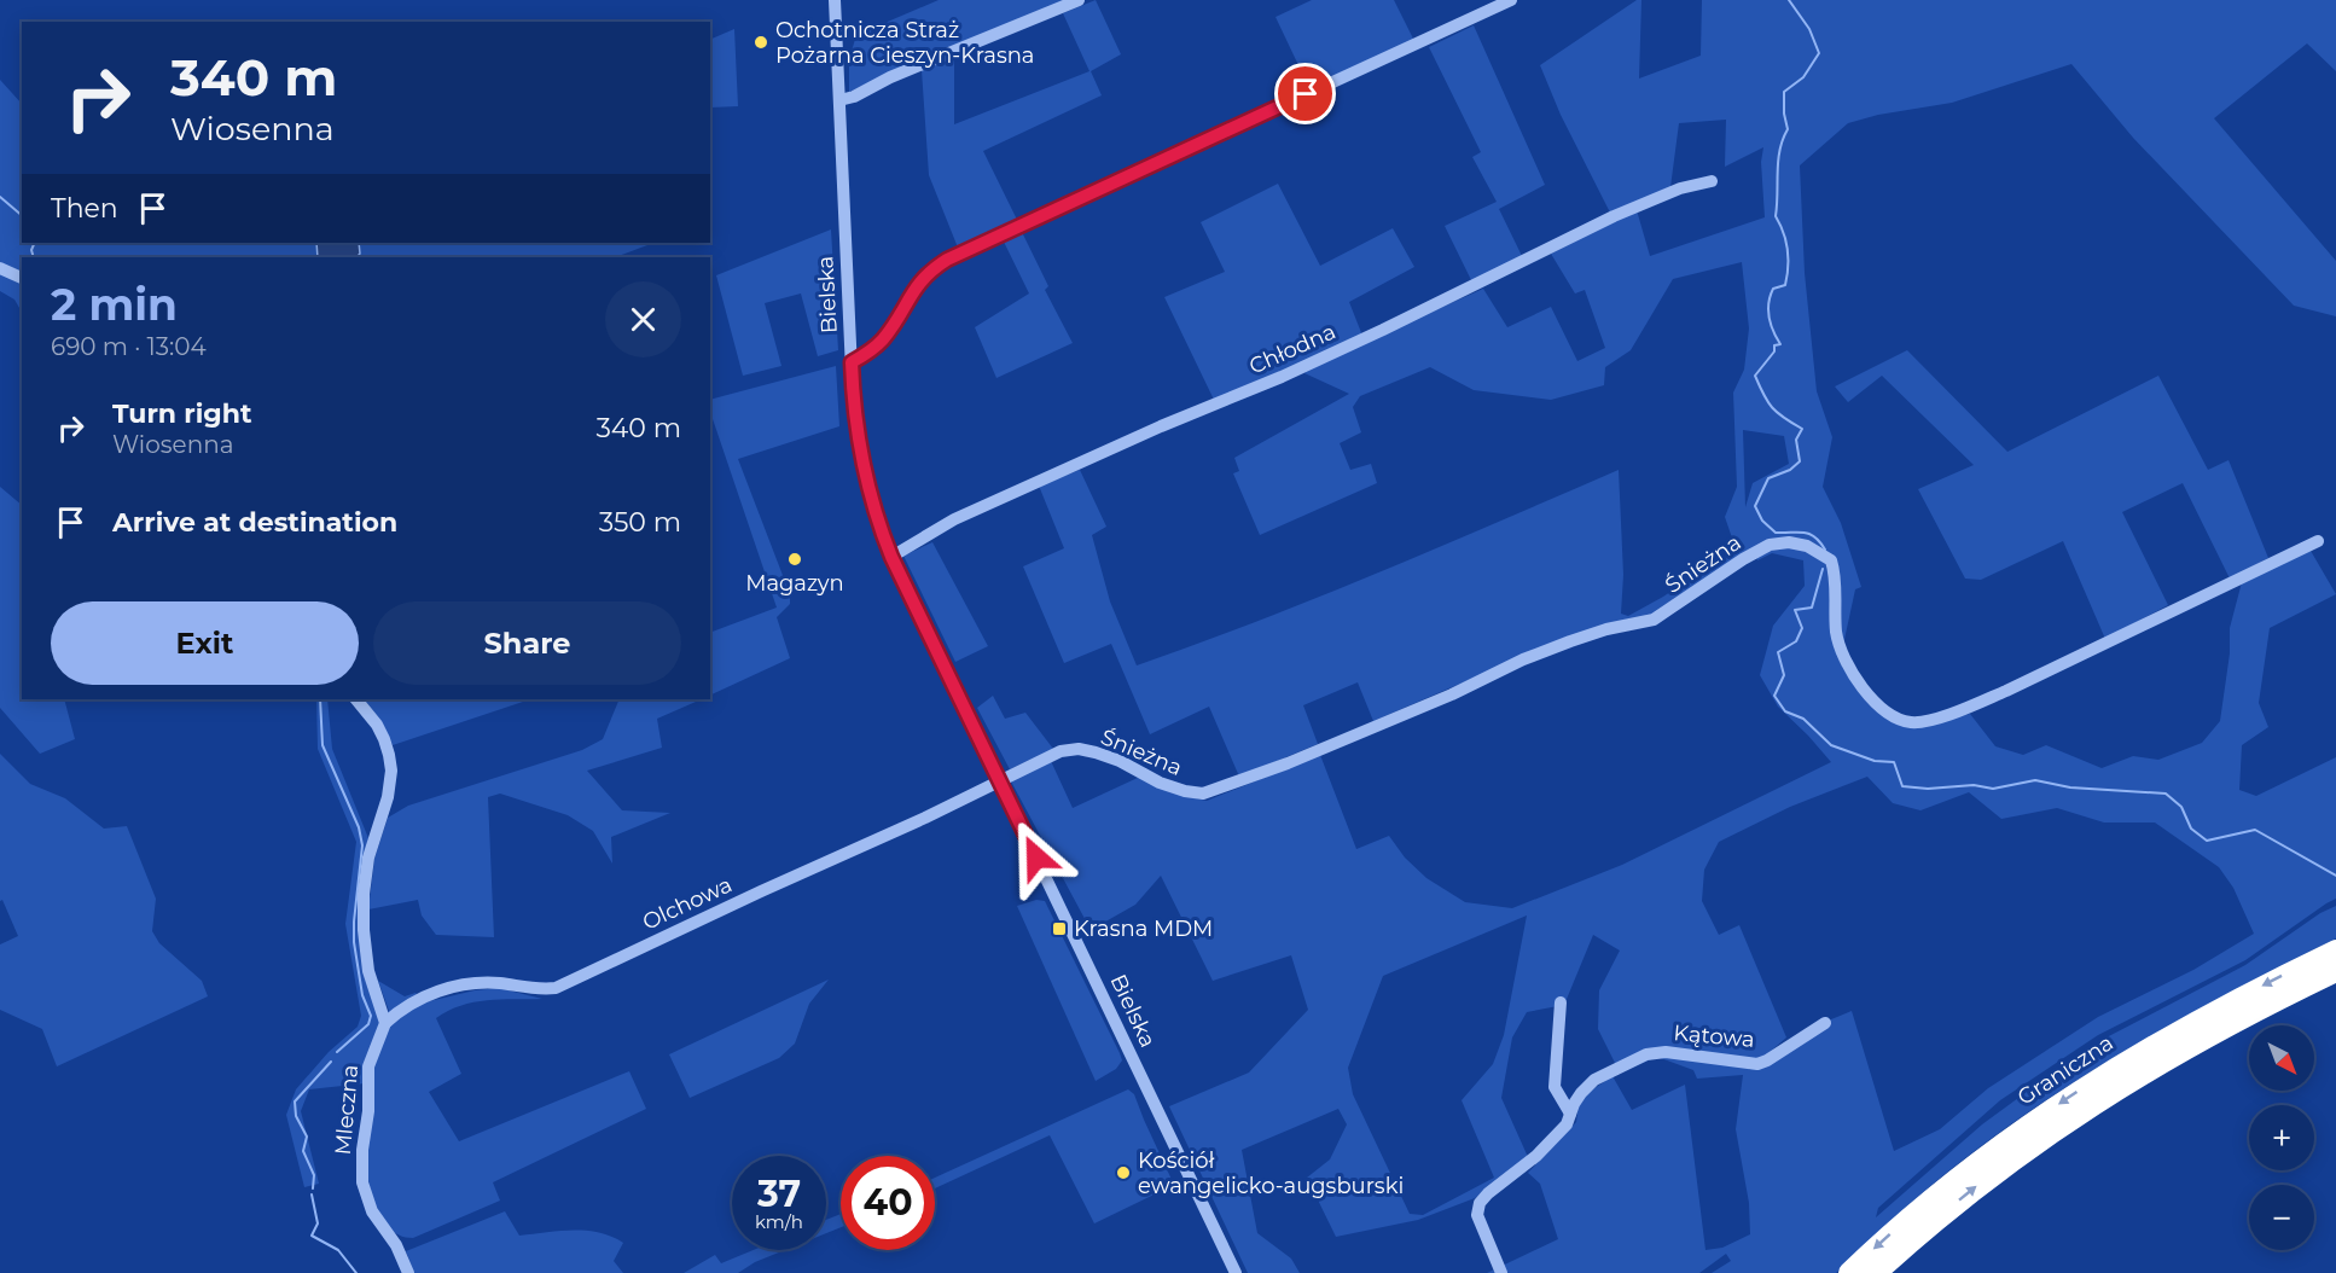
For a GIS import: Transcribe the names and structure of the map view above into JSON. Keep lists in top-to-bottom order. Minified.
{"streets":{"highway":["Graniczna"],"street":["Bielska","Chłodna","Śnieżna","Olchowa","Kątowa","Mleczna"]},"crossings":[["Bielska","Chłodna"],["Bielska","Śnieżna"],["Bielska","Olchowa"],["Śnieżna","Olchowa"],["Olchowa","Mleczna"]],"places":{"other":["Ochotnicza Straż Pożarna Cieszyn-Krasna","Magazyn","Kościół ewangelicko-augsburski"],"transit":["Krasna MDM"]},"north":"bottom right","page":{"turn":["340 m","Wiosenna"],"then":"Then","heading":["2 min","690 m · 13:04"],"list":[{"name":"Turn right","note":"Wiosenna","value":"340 m"},{"name":"Arrive at destination","value":"350 m"}],"buttons":["Exit","Share"],"map_buttons":["+","−"],"speed":"37 km/h","limit":"40"}}
